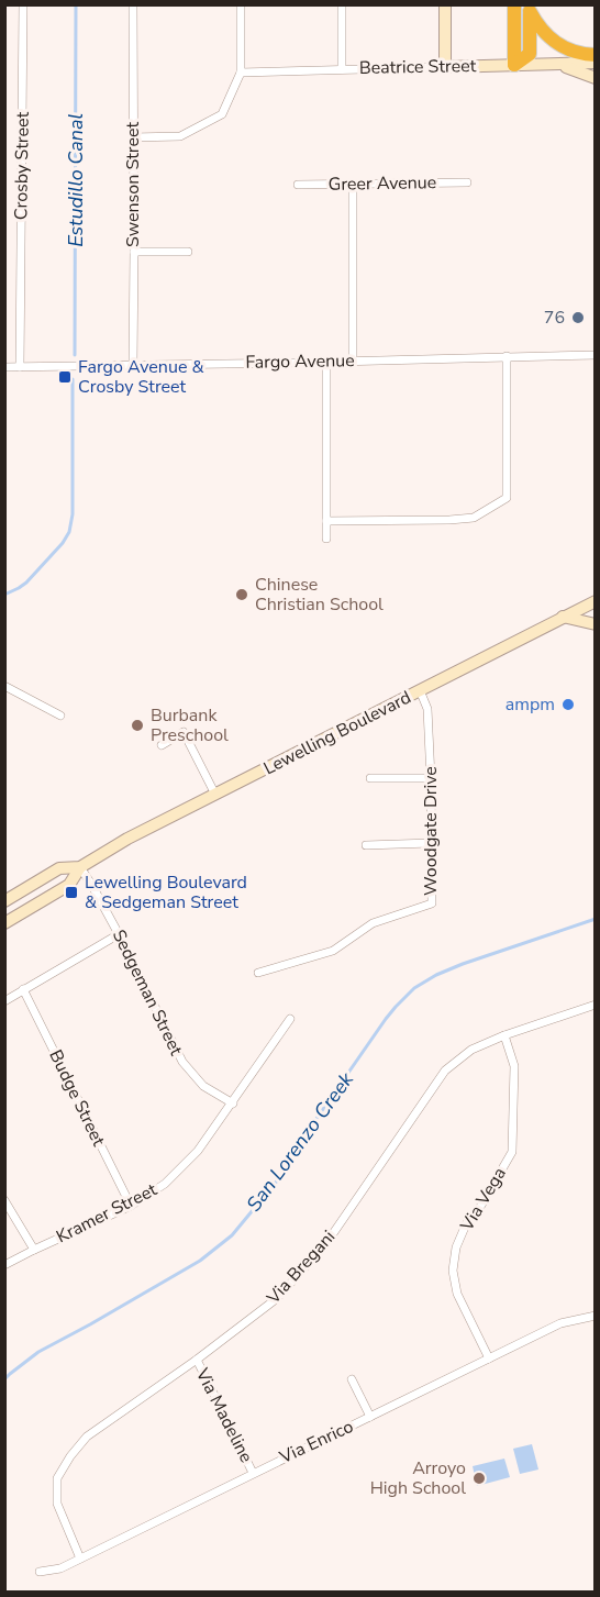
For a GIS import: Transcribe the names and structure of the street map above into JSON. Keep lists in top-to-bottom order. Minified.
{"streets":{"main road":["Beatrice Street","Lewelling Boulevard"],"street":["Crosby Street","Greer Avenue","Swenson Street","Fargo Avenue","Woodgate Drive","Sedgeman Street","Budge Street","Via Vega","Kramer Street","Via Bregani","Via Madeline","Via Enrico"]},"crossings":[["Crosby Street","Fargo Avenue"],["Swenson Street","Fargo Avenue"],["Lewelling Boulevard","Woodgate Drive"],["Lewelling Boulevard","Sedgeman Street"],["Sedgeman Street","Kramer Street"],["Budge Street","Kramer Street"],["Via Vega","Via Bregani"],["Via Vega","Via Enrico"],["Via Bregani","Via Madeline"],["Via Bregani","Via Enrico"],["Via Madeline","Via Enrico"]],"water":["Estudillo Canal","San Lorenzo Creek"],"places":{"other":["76","Chinese Christian School","ampm","Burbank Preschool","Arroyo High School"],"transit":["Fargo Avenue & Crosby Street","Lewelling Boulevard & Sedgeman Street"]}}
